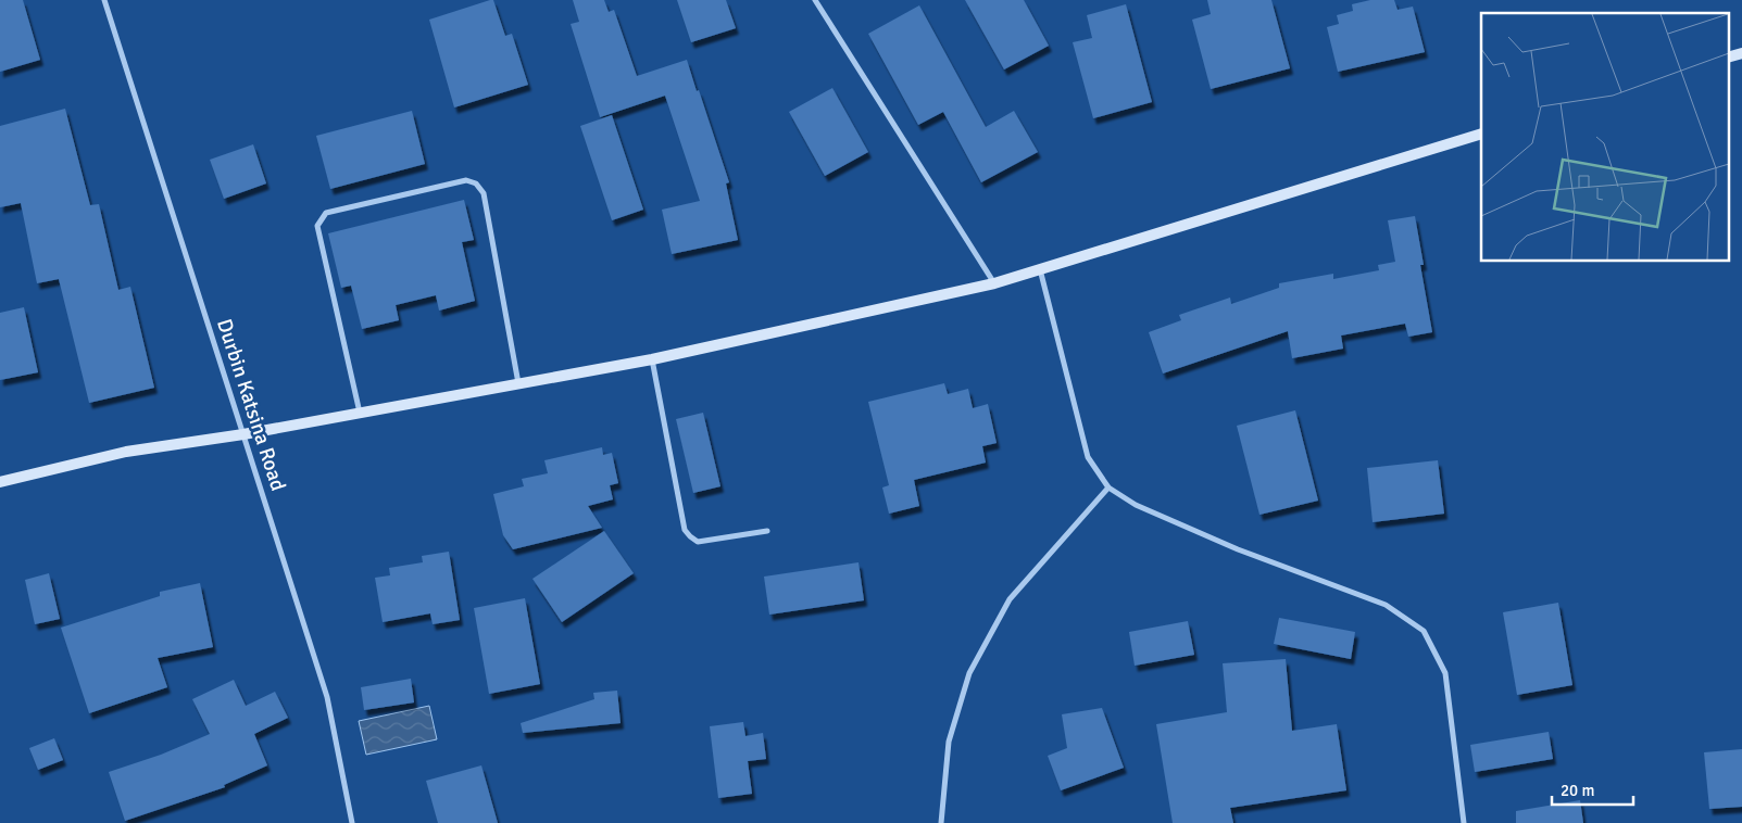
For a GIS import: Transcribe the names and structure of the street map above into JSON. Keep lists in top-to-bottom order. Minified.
{"streets":{"street":["Durbin Katsina Road"]},"scale_bar":"20 m"}
